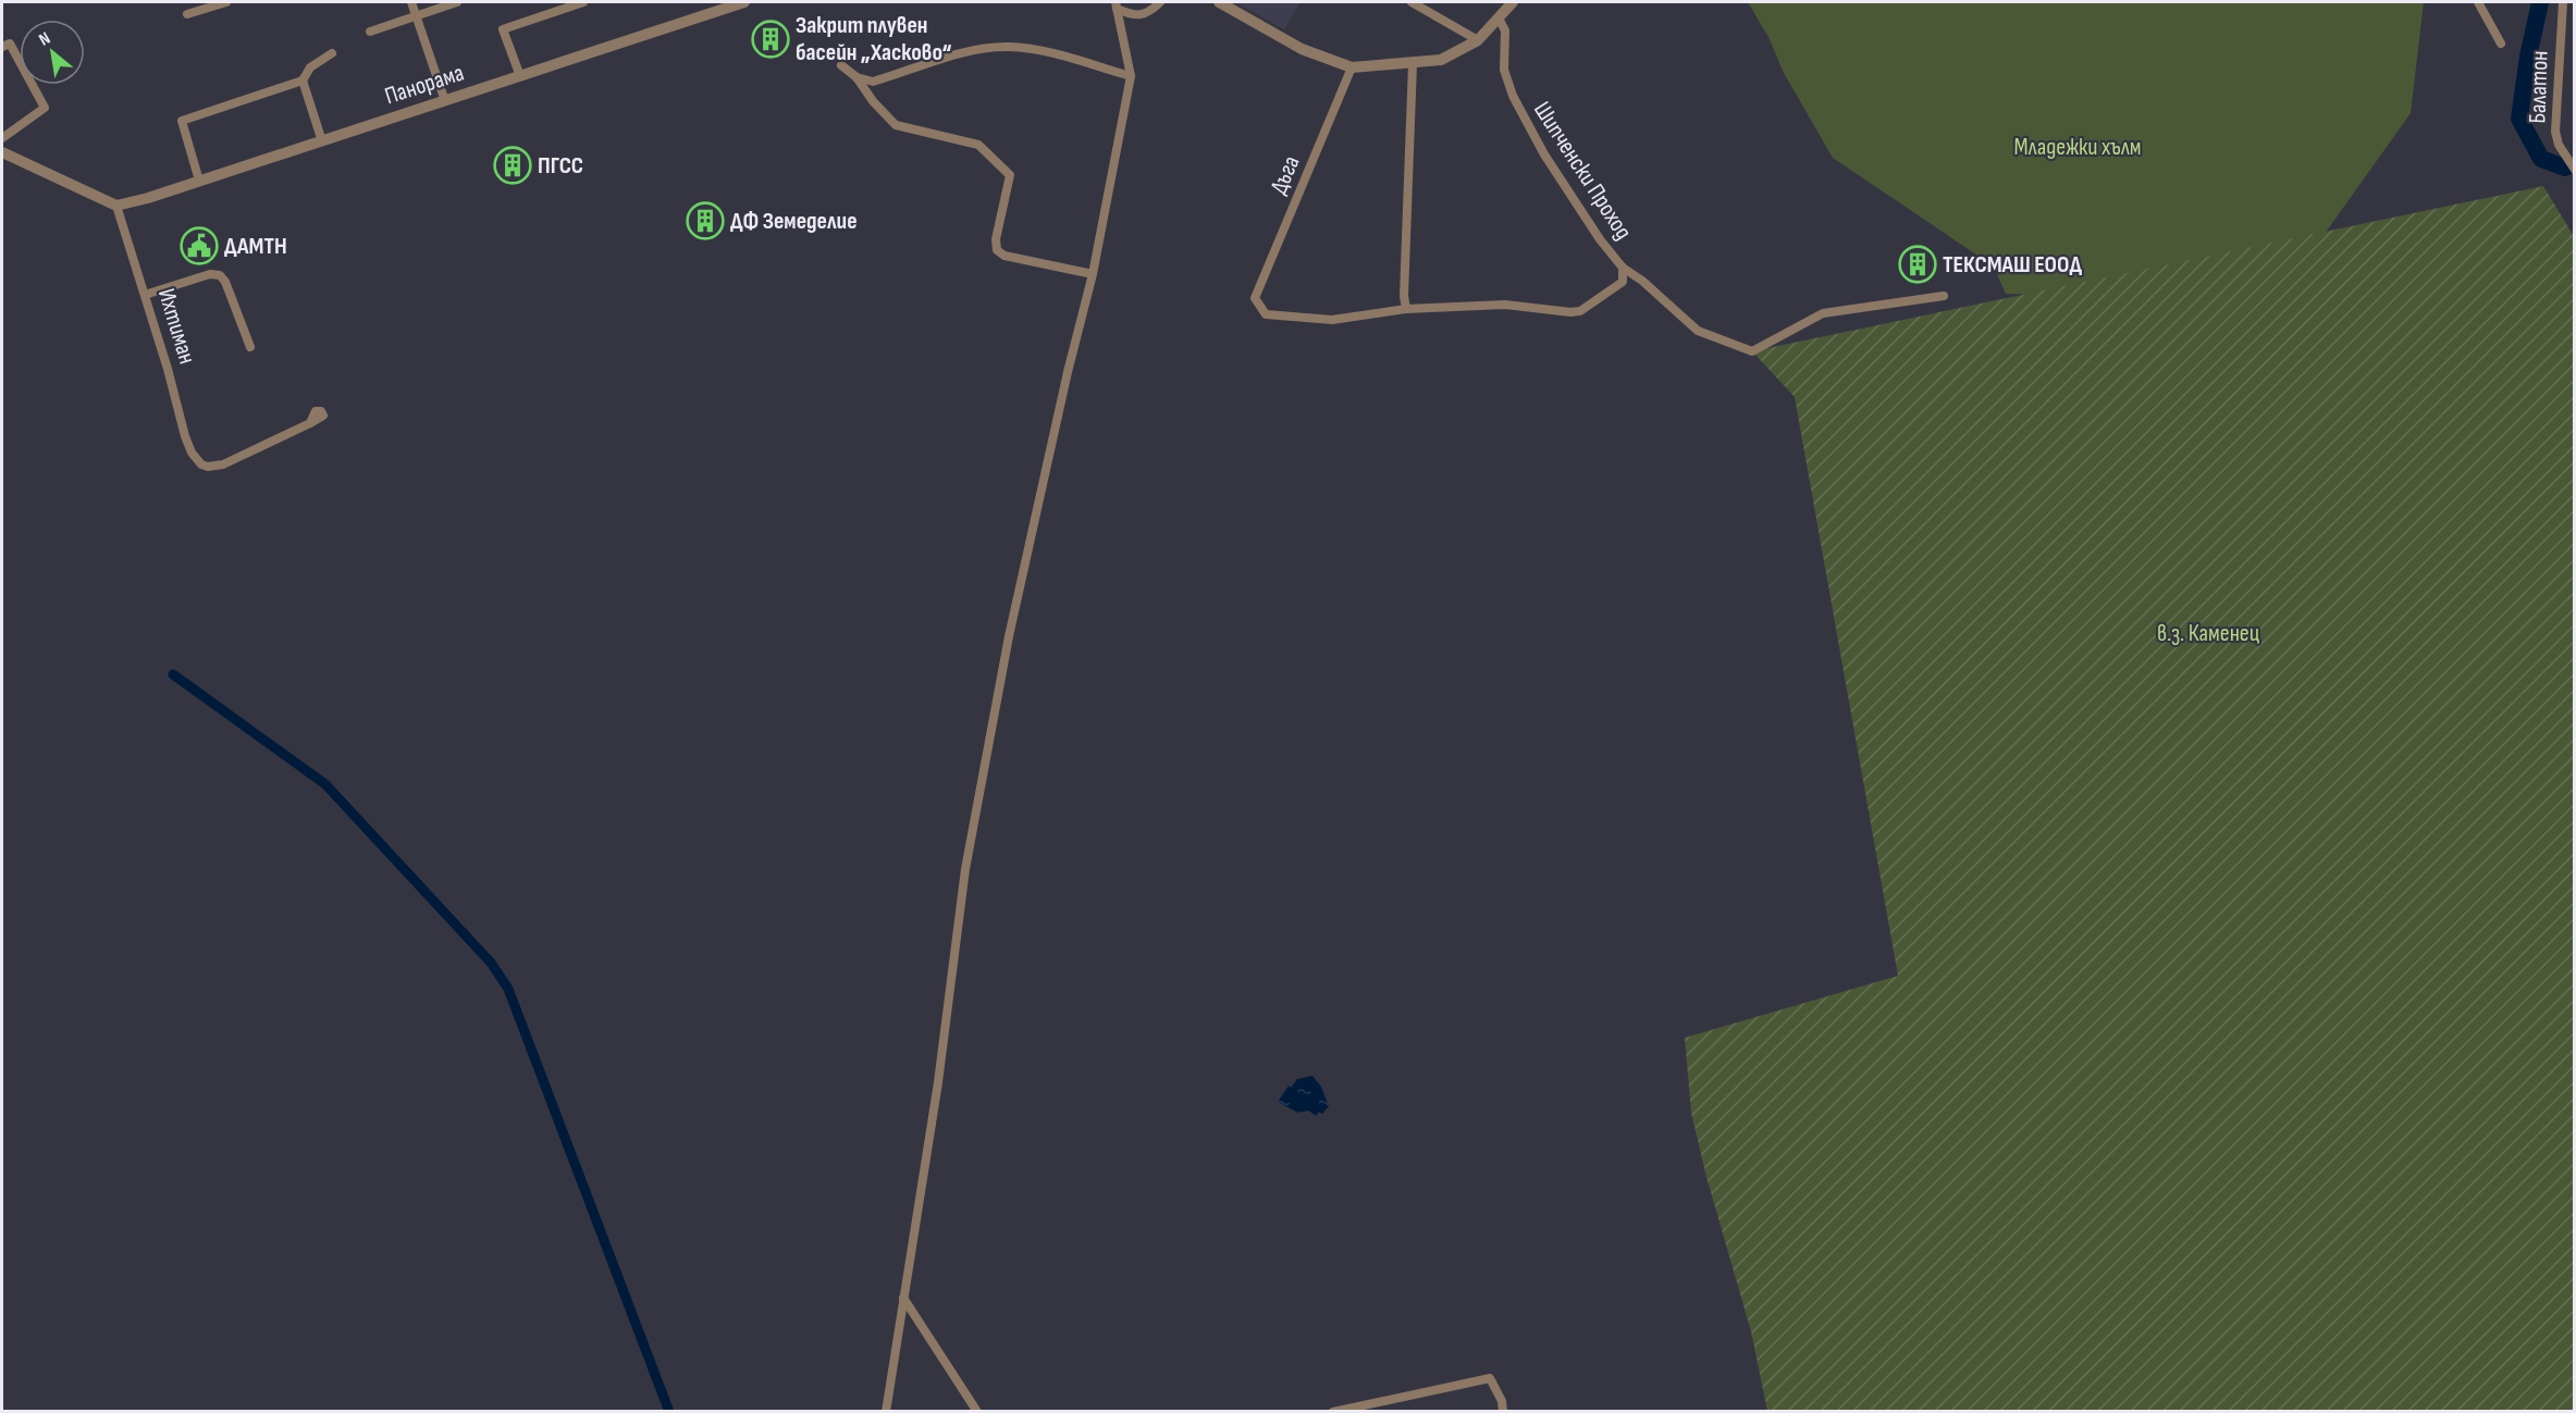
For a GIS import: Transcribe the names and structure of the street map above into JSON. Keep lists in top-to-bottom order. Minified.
{"streets":{"street":["Панорама","Балатон","Шипченски Проход","Дъга","Ихтиман"]},"crossings":[["Панорама","Ихтиман"]],"parks":["Младежки хълм","в.з. Каменец"],"places":{"building":["Закрит плувен басейн „Хасково“","ПГСС","ДФ Земеделие","ТЕКСМАШ ЕООД"],"public building":["ДАМТН"]},"north":"top left"}
